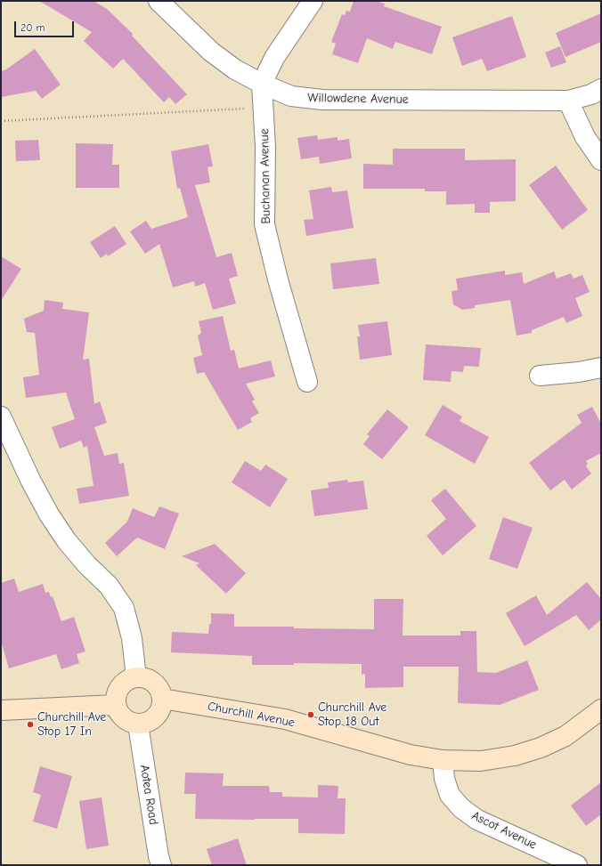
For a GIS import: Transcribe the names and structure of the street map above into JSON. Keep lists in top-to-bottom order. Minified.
{"streets":{"street":["Willowdene Avenue","Buchanan Avenue","Churchill Avenue","Aotea Road","Ascot Avenue"]},"crossings":[["Willowdene Avenue","Buchanan Avenue"],["Churchill Avenue","Aotea Road"],["Churchill Avenue","Ascot Avenue"]],"places":["Churchill Ave Stop 18 Out","Churchill Ave Stop 17 In"],"scale_bar":"20 m"}
